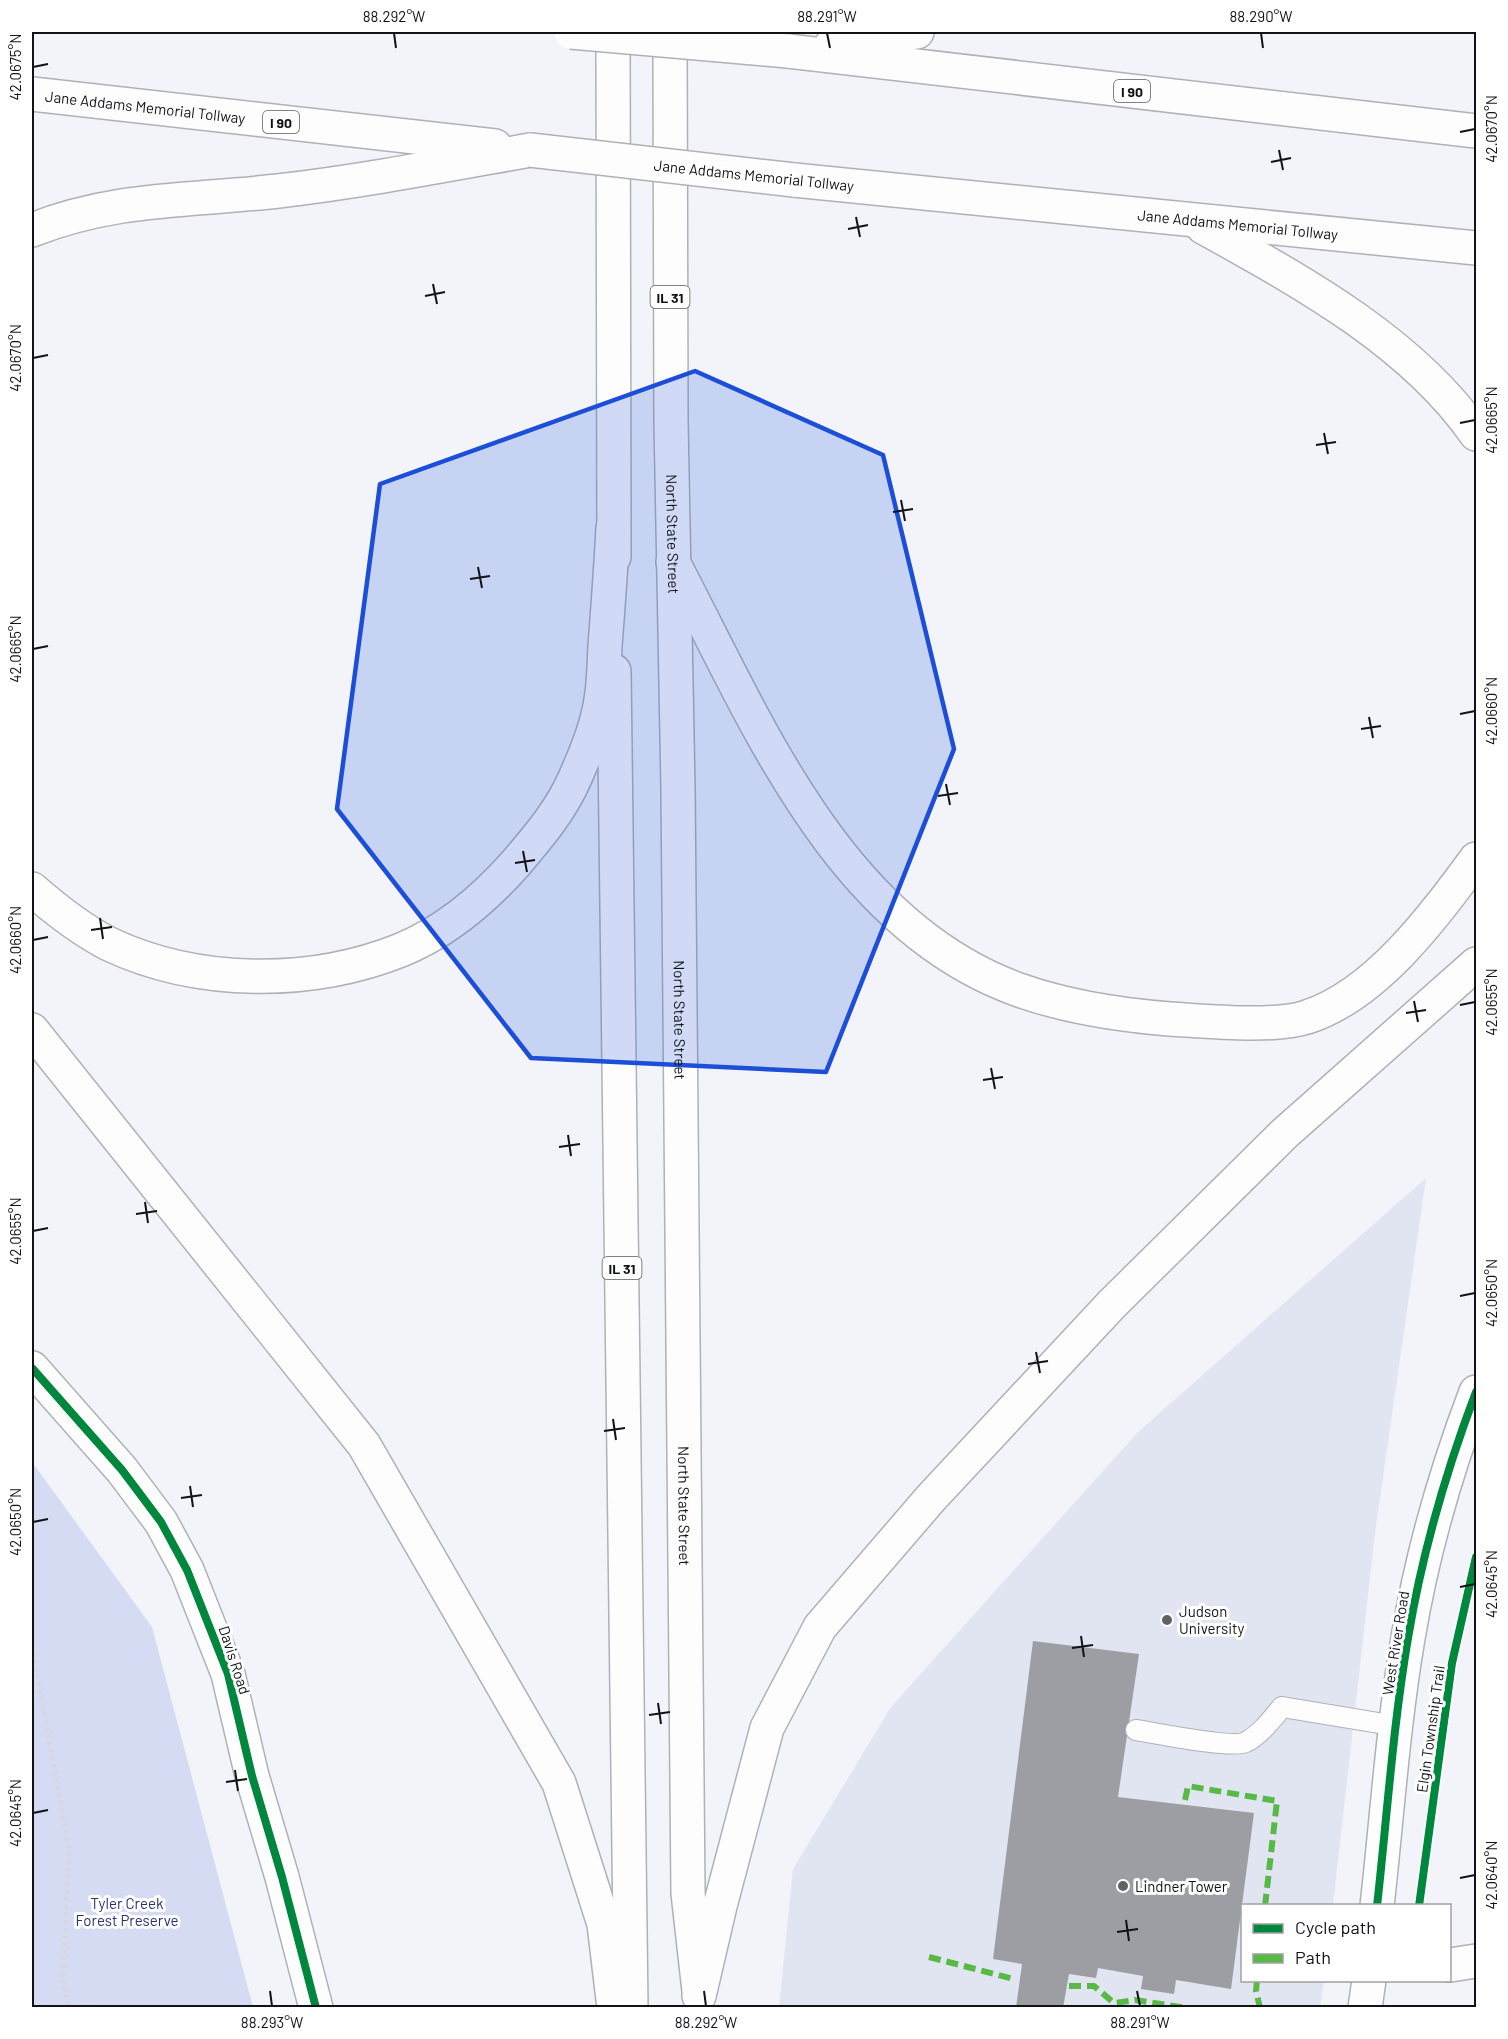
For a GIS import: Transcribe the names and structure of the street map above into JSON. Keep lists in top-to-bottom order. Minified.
{"streets":{"main road":["I 90","Jane Addams Memorial Tollway","IL 31","North State Street","West River Road","Davis Road"],"cycle path":["Elgin Township Trail"]},"parks":["Tyler Creek Forest Preserve"],"places":["Judson University","Lindner Tower"],"legend":["Cycle path","Path"],"coordinates":["88.292°W","88.291°W","88.290°W","42.0675°N","42.0670°N","42.0665°N","42.0660°N","42.0655°N","42.0650°N","42.0645°N","42.0640°N","88.293°W"]}
